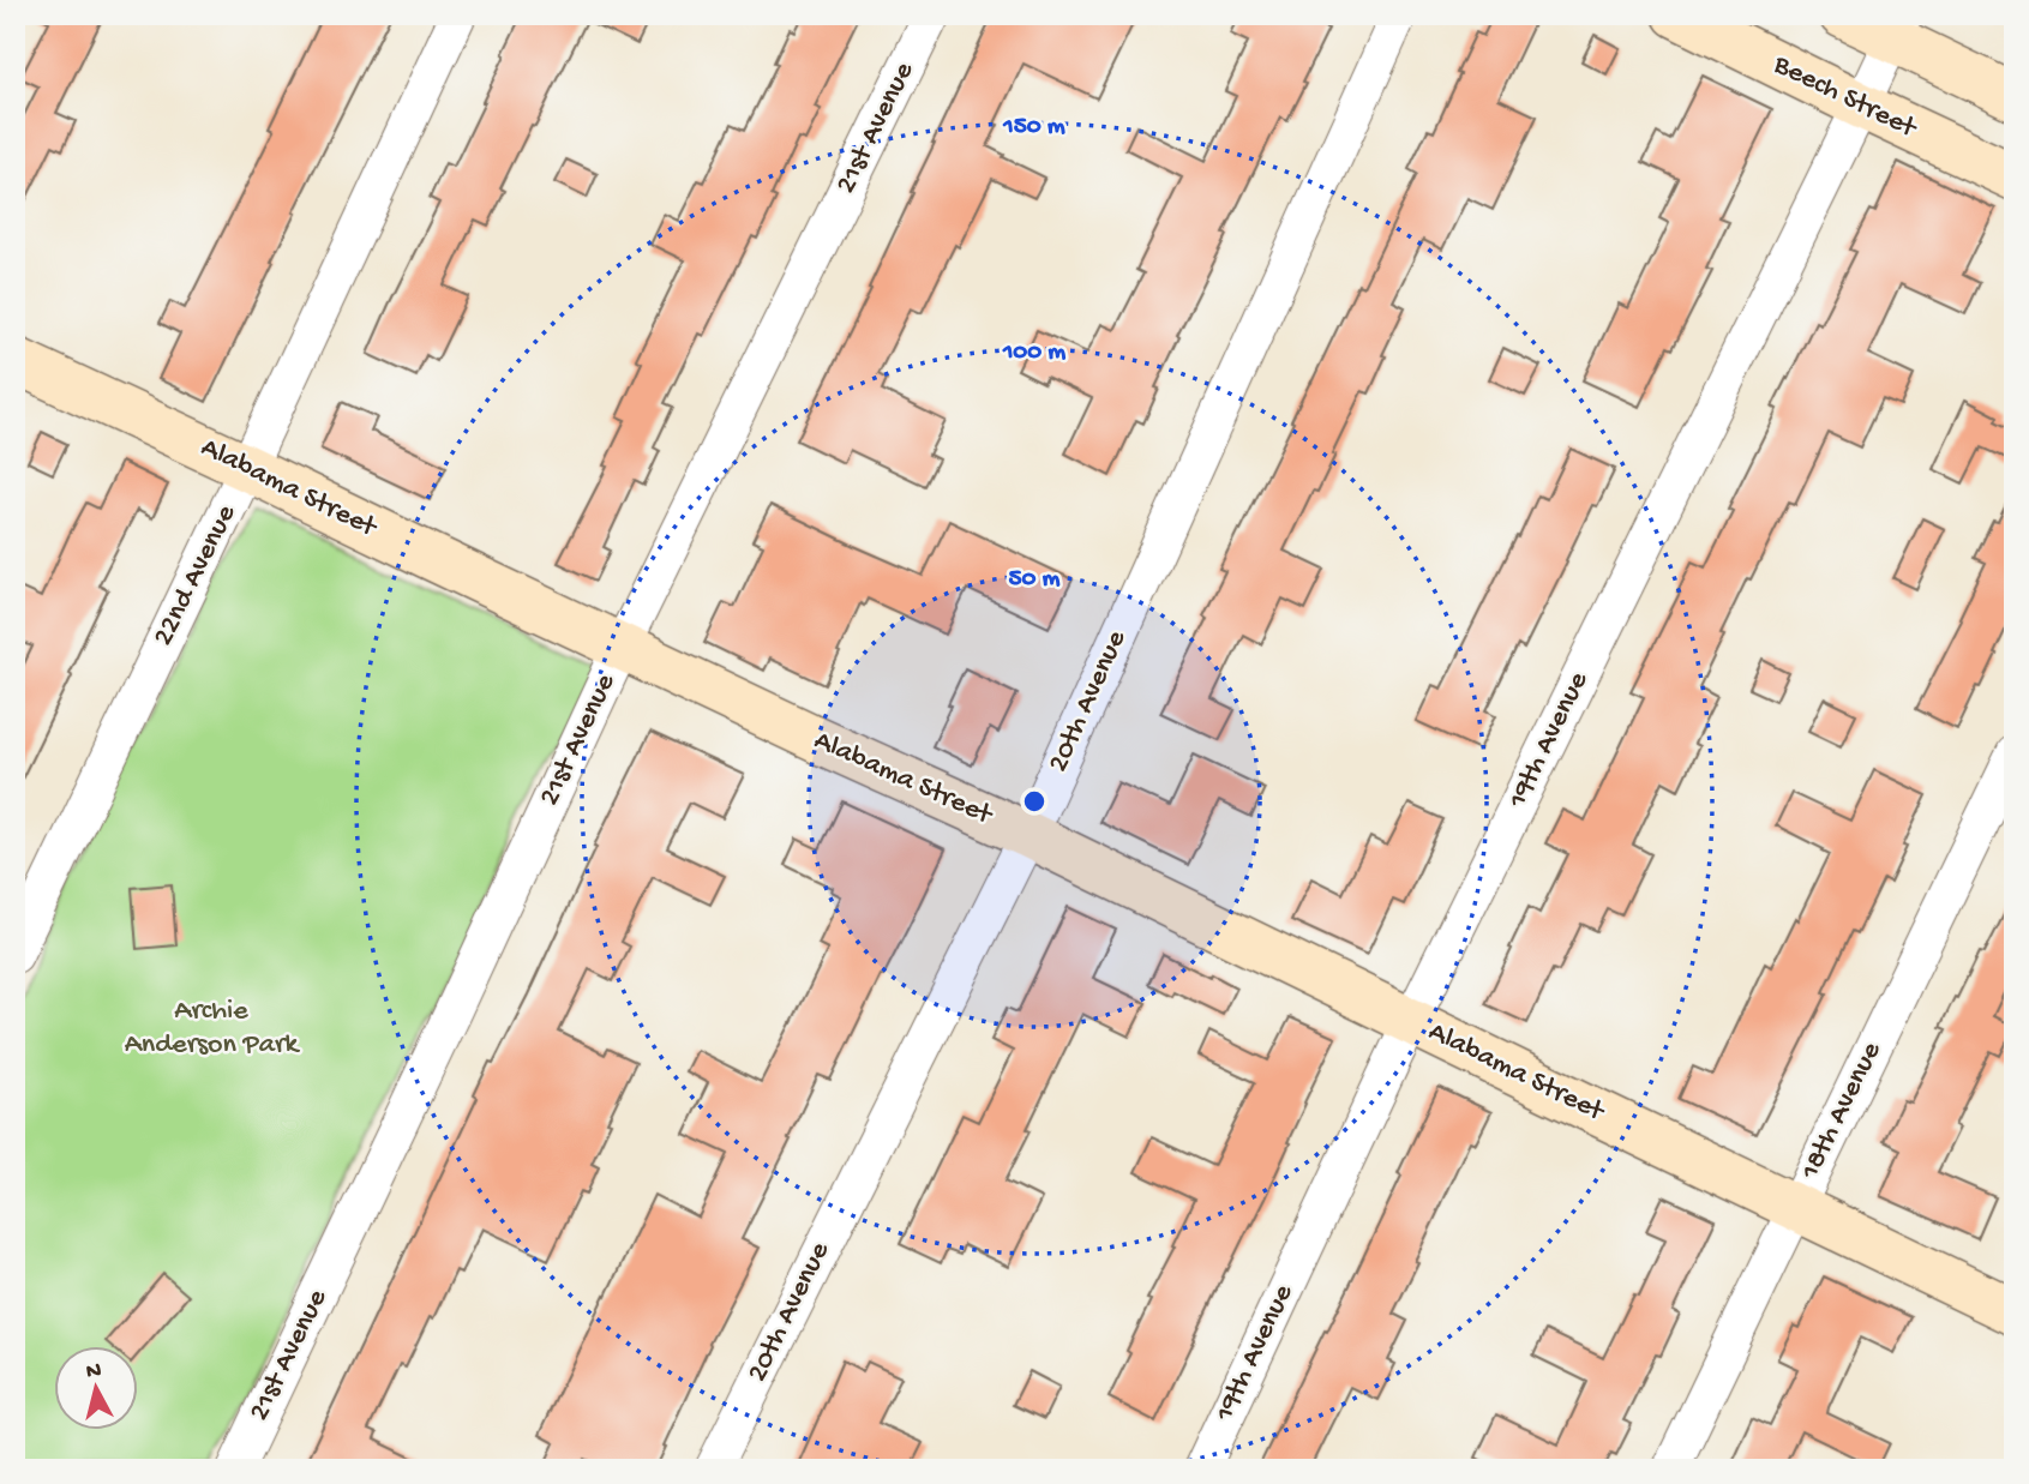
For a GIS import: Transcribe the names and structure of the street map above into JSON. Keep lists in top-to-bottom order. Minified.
{"streets":{"street":["Beech Street","21st Avenue","Alabama Street","22nd Avenue","20th Avenue","19th Avenue","18th Avenue"]},"crossings":[["Beech Street","19th Avenue"],["21st Avenue","Alabama Street"],["Alabama Street","22nd Avenue"],["Alabama Street","20th Avenue"],["Alabama Street","19th Avenue"],["Alabama Street","18th Avenue"]],"parks":["Archie Anderson Park"],"north":"top","rings":["150 m","100 m","50 m"]}
